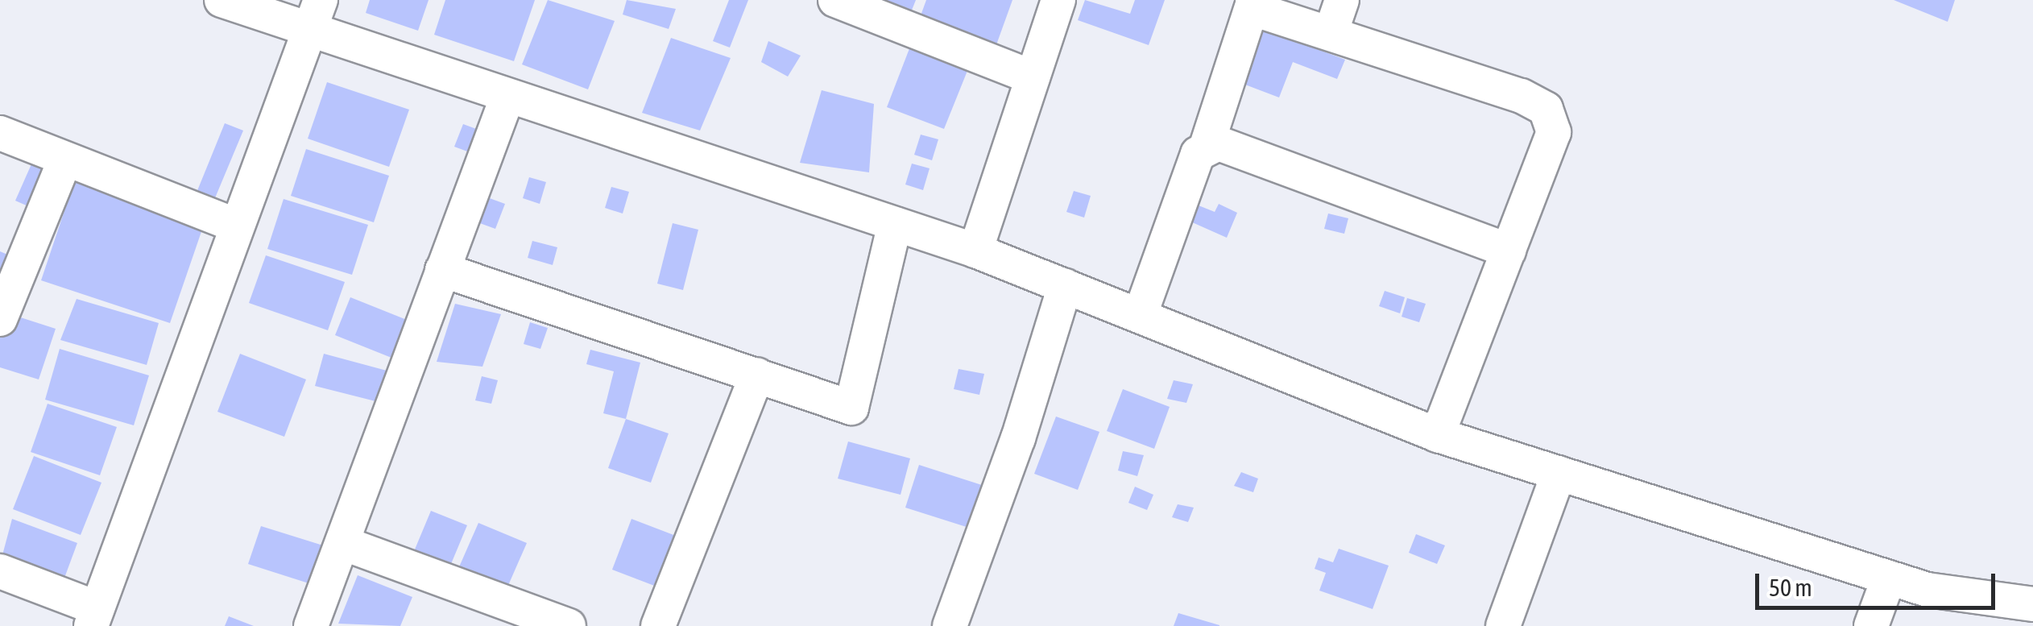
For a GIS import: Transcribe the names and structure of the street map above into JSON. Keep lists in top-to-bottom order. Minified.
{"scale_bar":"50 m"}
